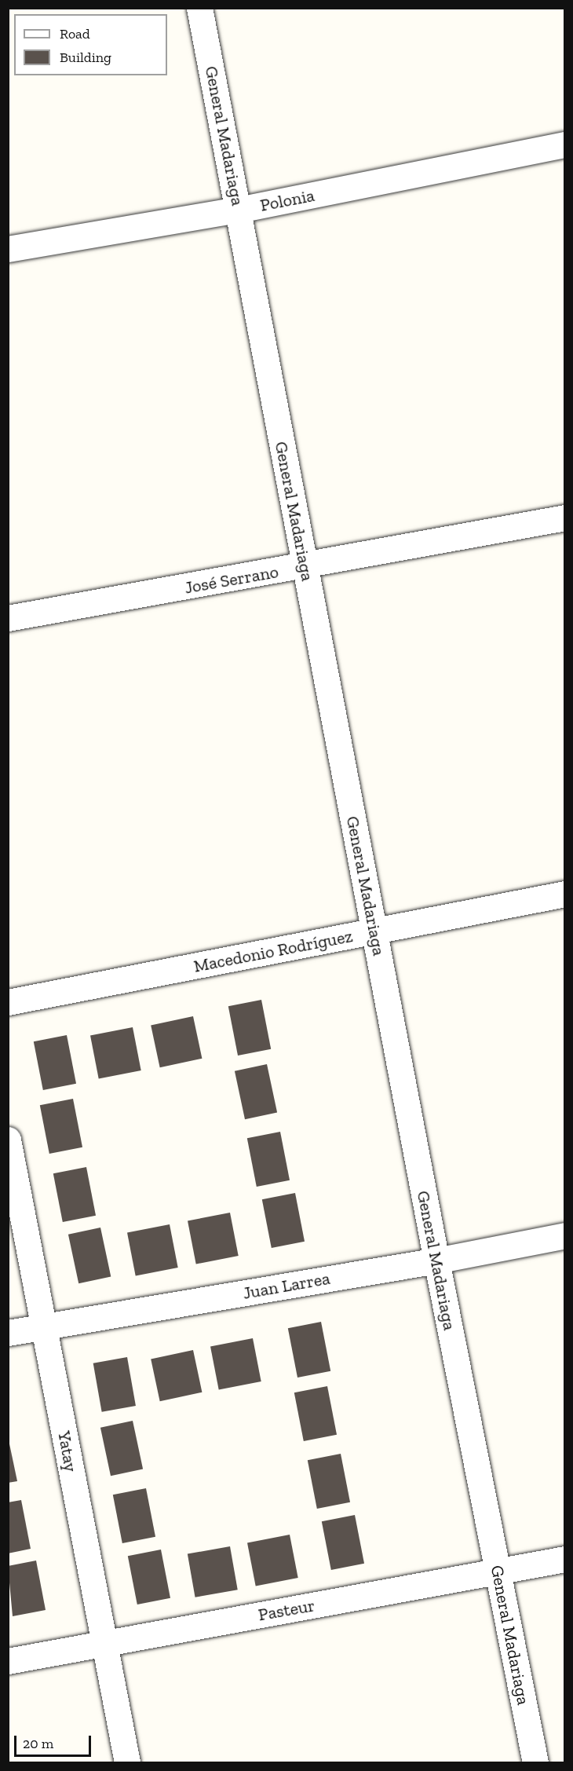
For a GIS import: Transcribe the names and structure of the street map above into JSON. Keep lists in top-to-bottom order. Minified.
{"streets":{"street":["General Madariaga","Polonia","José Serrano","Macedonio Rodríguez","Juan Larrea","Yatay","Pasteur"]},"crossings":[["General Madariaga","Polonia"],["General Madariaga","José Serrano"],["General Madariaga","Macedonio Rodríguez"],["General Madariaga","Juan Larrea"],["General Madariaga","Pasteur"],["Juan Larrea","Yatay"],["Yatay","Pasteur"]],"legend":["Road","Building"],"scale_bar":"20 m"}
